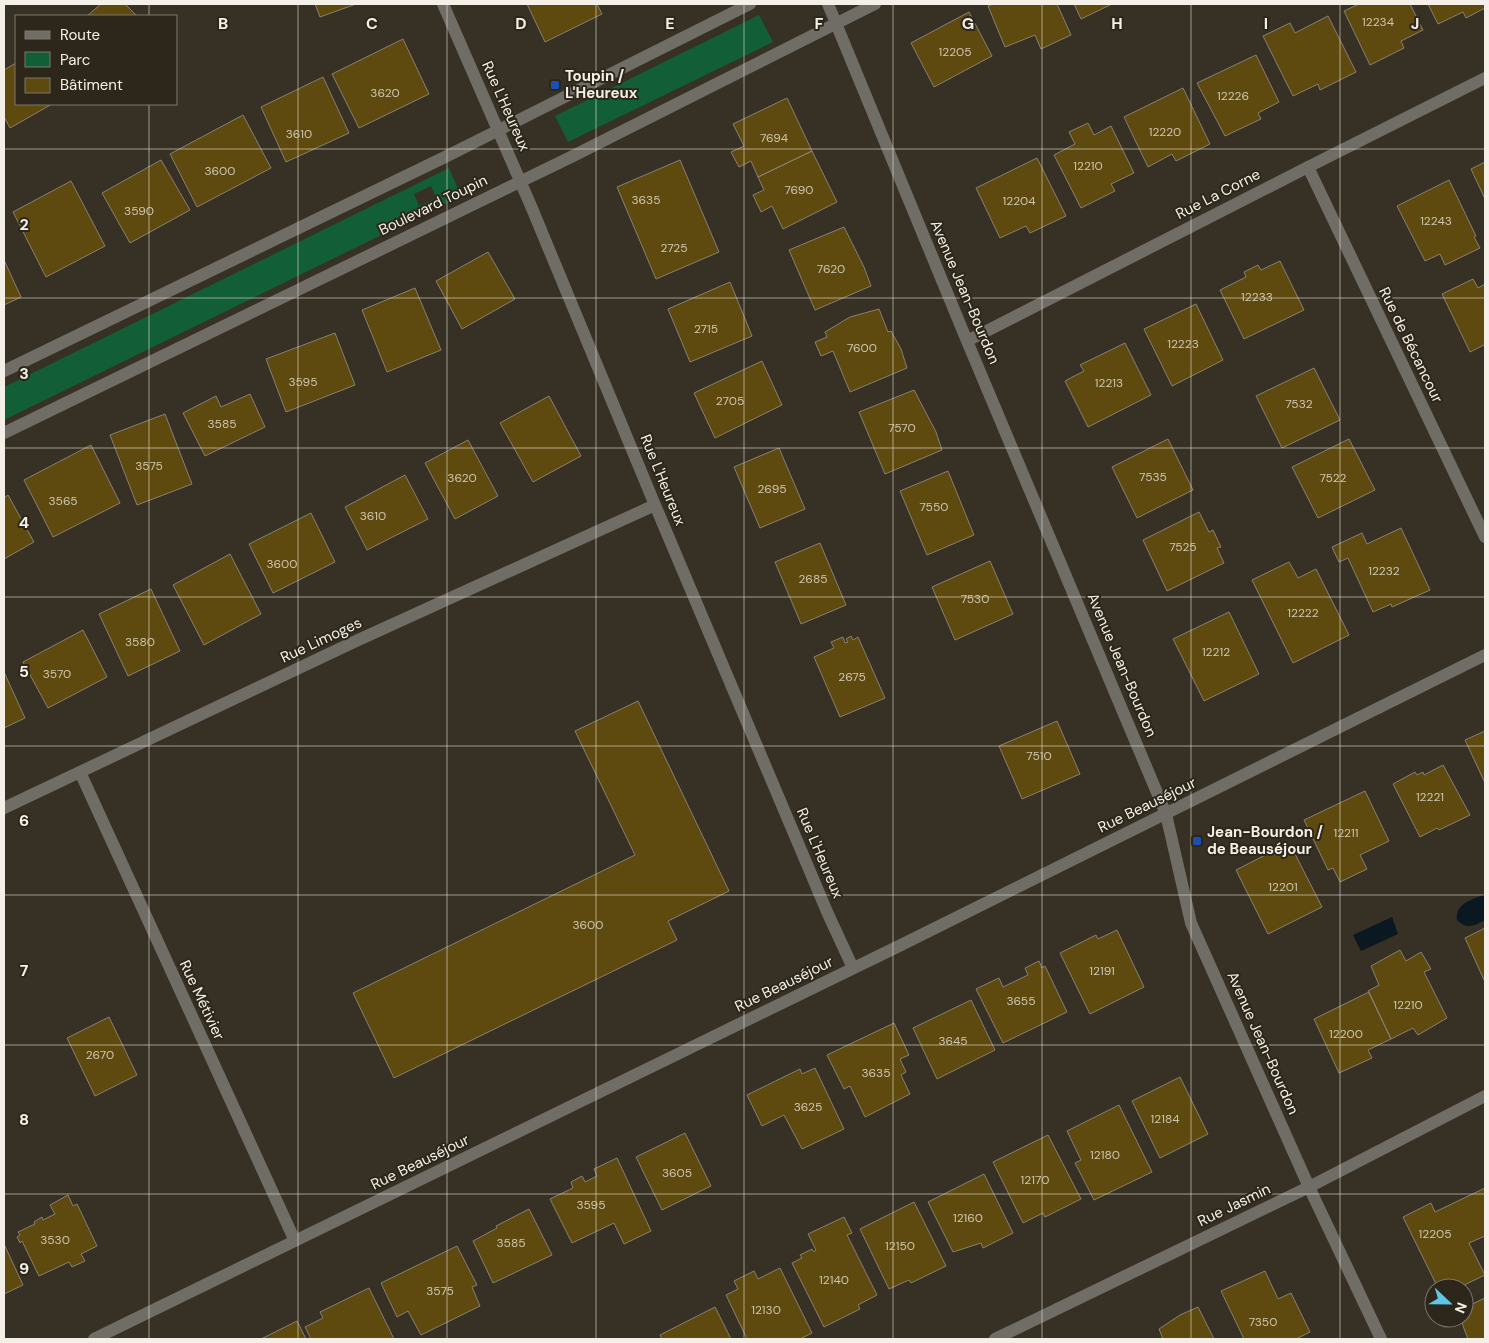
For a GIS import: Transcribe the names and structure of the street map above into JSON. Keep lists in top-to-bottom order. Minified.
{"streets":{"street":["Rue L'Heureux","Rue La Corne","Boulevard Toupin","Avenue Jean-Bourdon","Rue de Bécancour","Rue Limoges","Rue Beauséjour","Rue Métivier","Rue Jasmin"]},"crossings":[["Rue L'Heureux","Boulevard Toupin"],["Rue L'Heureux","Rue Limoges"],["Rue L'Heureux","Rue Beauséjour"],["Rue La Corne","Avenue Jean-Bourdon"],["Rue La Corne","Rue de Bécancour"],["Boulevard Toupin","Avenue Jean-Bourdon"],["Avenue Jean-Bourdon","Rue Beauséjour"],["Avenue Jean-Bourdon","Rue Jasmin"],["Rue Limoges","Rue Métivier"],["Rue Beauséjour","Rue Métivier"]],"places":{"transit":["Toupin / L'Heureux","Jean-Bourdon / de Beauséjour"]},"house_numbers":["12234","12205","3620","12226","12220","3610","7694","12210","3600","7690","3635","12204","3590","12243","2725","7620","12233","2715","12223","7600","3595","12213","2705","7532","3585","7570","3575","7535","3620","7522","2695","3565","7550","3610","7525","3600","12232","2685","7530","12222","3580","12212","3570","2675","7510","12221","12211","12201","3600","12191","3655","12210","12200","3645","2670","3635","3625","12184","12180","3605","12170","3595","12160","12205","3530","3585","12150","12140","3575","12130","7350"],"legend":["Route","Parc","Bâtiment"],"north":"right","grid":{"columns":["B","C","D","E","F","G","H","I","J"],"rows":["2","3","4","5","6","7","8","9"]}}
